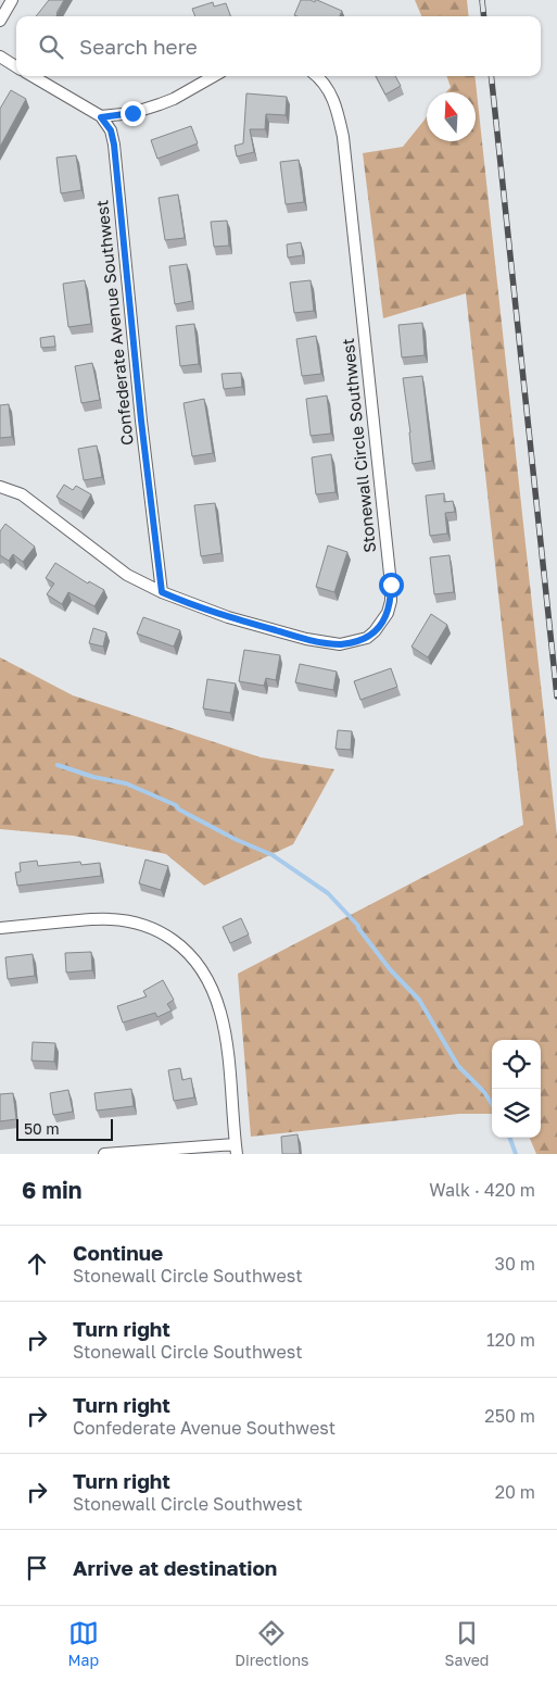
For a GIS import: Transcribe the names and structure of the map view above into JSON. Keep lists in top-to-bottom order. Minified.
{"streets":{"street":["Confederate Avenue Southwest","Stonewall Circle Southwest"]},"crossings":[["Confederate Avenue Southwest","Stonewall Circle Southwest"]],"scale_bar":"50 m","north":"top","page":{"search":"Search here","scale":"50 m","heading":["6 min","Walk · 420 m"],"list":[["Continue","Stonewall Circle Southwest","30 m"],["Turn right","Stonewall Circle Southwest","120 m"],["Turn right","Confederate Avenue Southwest","250 m"],["Turn right","Stonewall Circle Southwest","20 m"],"Arrive at destination"],"nav":["Map","Directions","Saved"]}}
